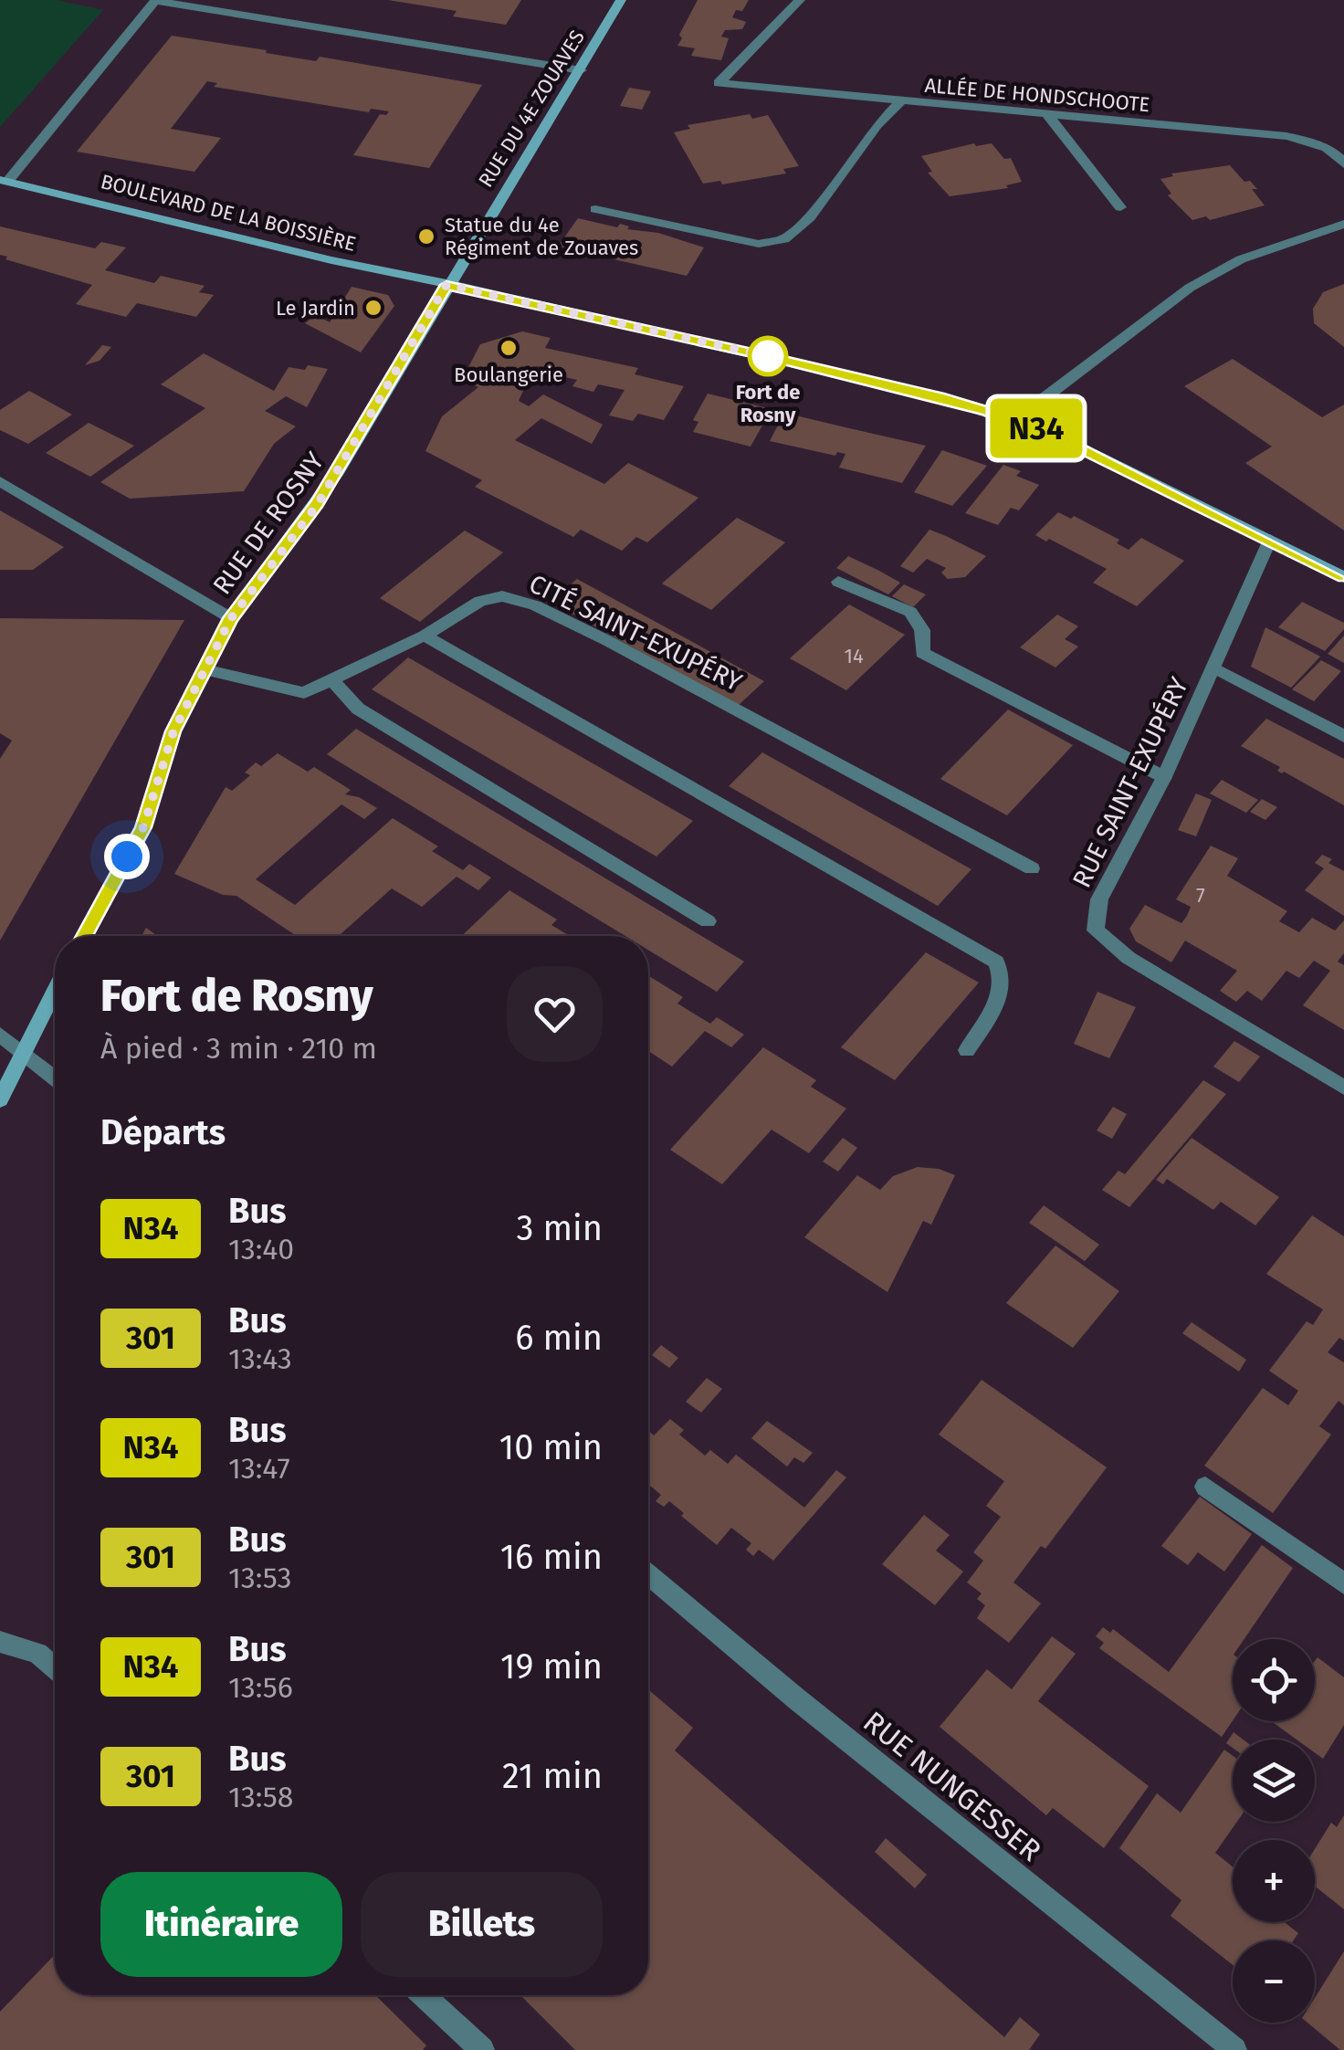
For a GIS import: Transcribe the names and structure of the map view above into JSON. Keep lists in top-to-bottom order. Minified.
{"streets":{"main road":["RUE DU 4E ZOUAVES","BOULEVARD DE LA BOISSIÈRE","RUE DE ROSNY"],"street":["ALLÉE DE HONDSCHOOTE","CITÉ SAINT-EXUPÉRY","RUE SAINT-EXUPÉRY","RUE NUNGESSER"]},"crossings":[["RUE DU 4E ZOUAVES","BOULEVARD DE LA BOISSIÈRE"],["RUE DU 4E ZOUAVES","RUE DE ROSNY"],["BOULEVARD DE LA BOISSIÈRE","RUE DE ROSNY"],["BOULEVARD DE LA BOISSIÈRE","RUE SAINT-EXUPÉRY"],["RUE DE ROSNY","CITÉ SAINT-EXUPÉRY"]],"places":["Statue du 4e Régiment de Zouaves","Le Jardin","Boulangerie","Fort de Rosny"],"lines":["bus line N34"],"house_numbers":["14","7"],"page":{"on_map":"N34","heading":[["Fort de Rosny","À pied · 3 min · 210 m"],"Départs"],"list":[{"mark":"N34","name":"Bus","note":"13:40","value":"3 min"},{"mark":"301","name":"Bus","note":"13:43","value":"6 min"},{"mark":"N34","name":"Bus","note":"13:47","value":"10 min"},{"mark":"301","name":"Bus","note":"13:53","value":"16 min"},{"mark":"N34","name":"Bus","note":"13:56","value":"19 min"},{"mark":"301","name":"Bus","note":"13:58","value":"21 min"}],"map_buttons":["+","−"],"buttons":["Itinéraire","Billets"]}}
